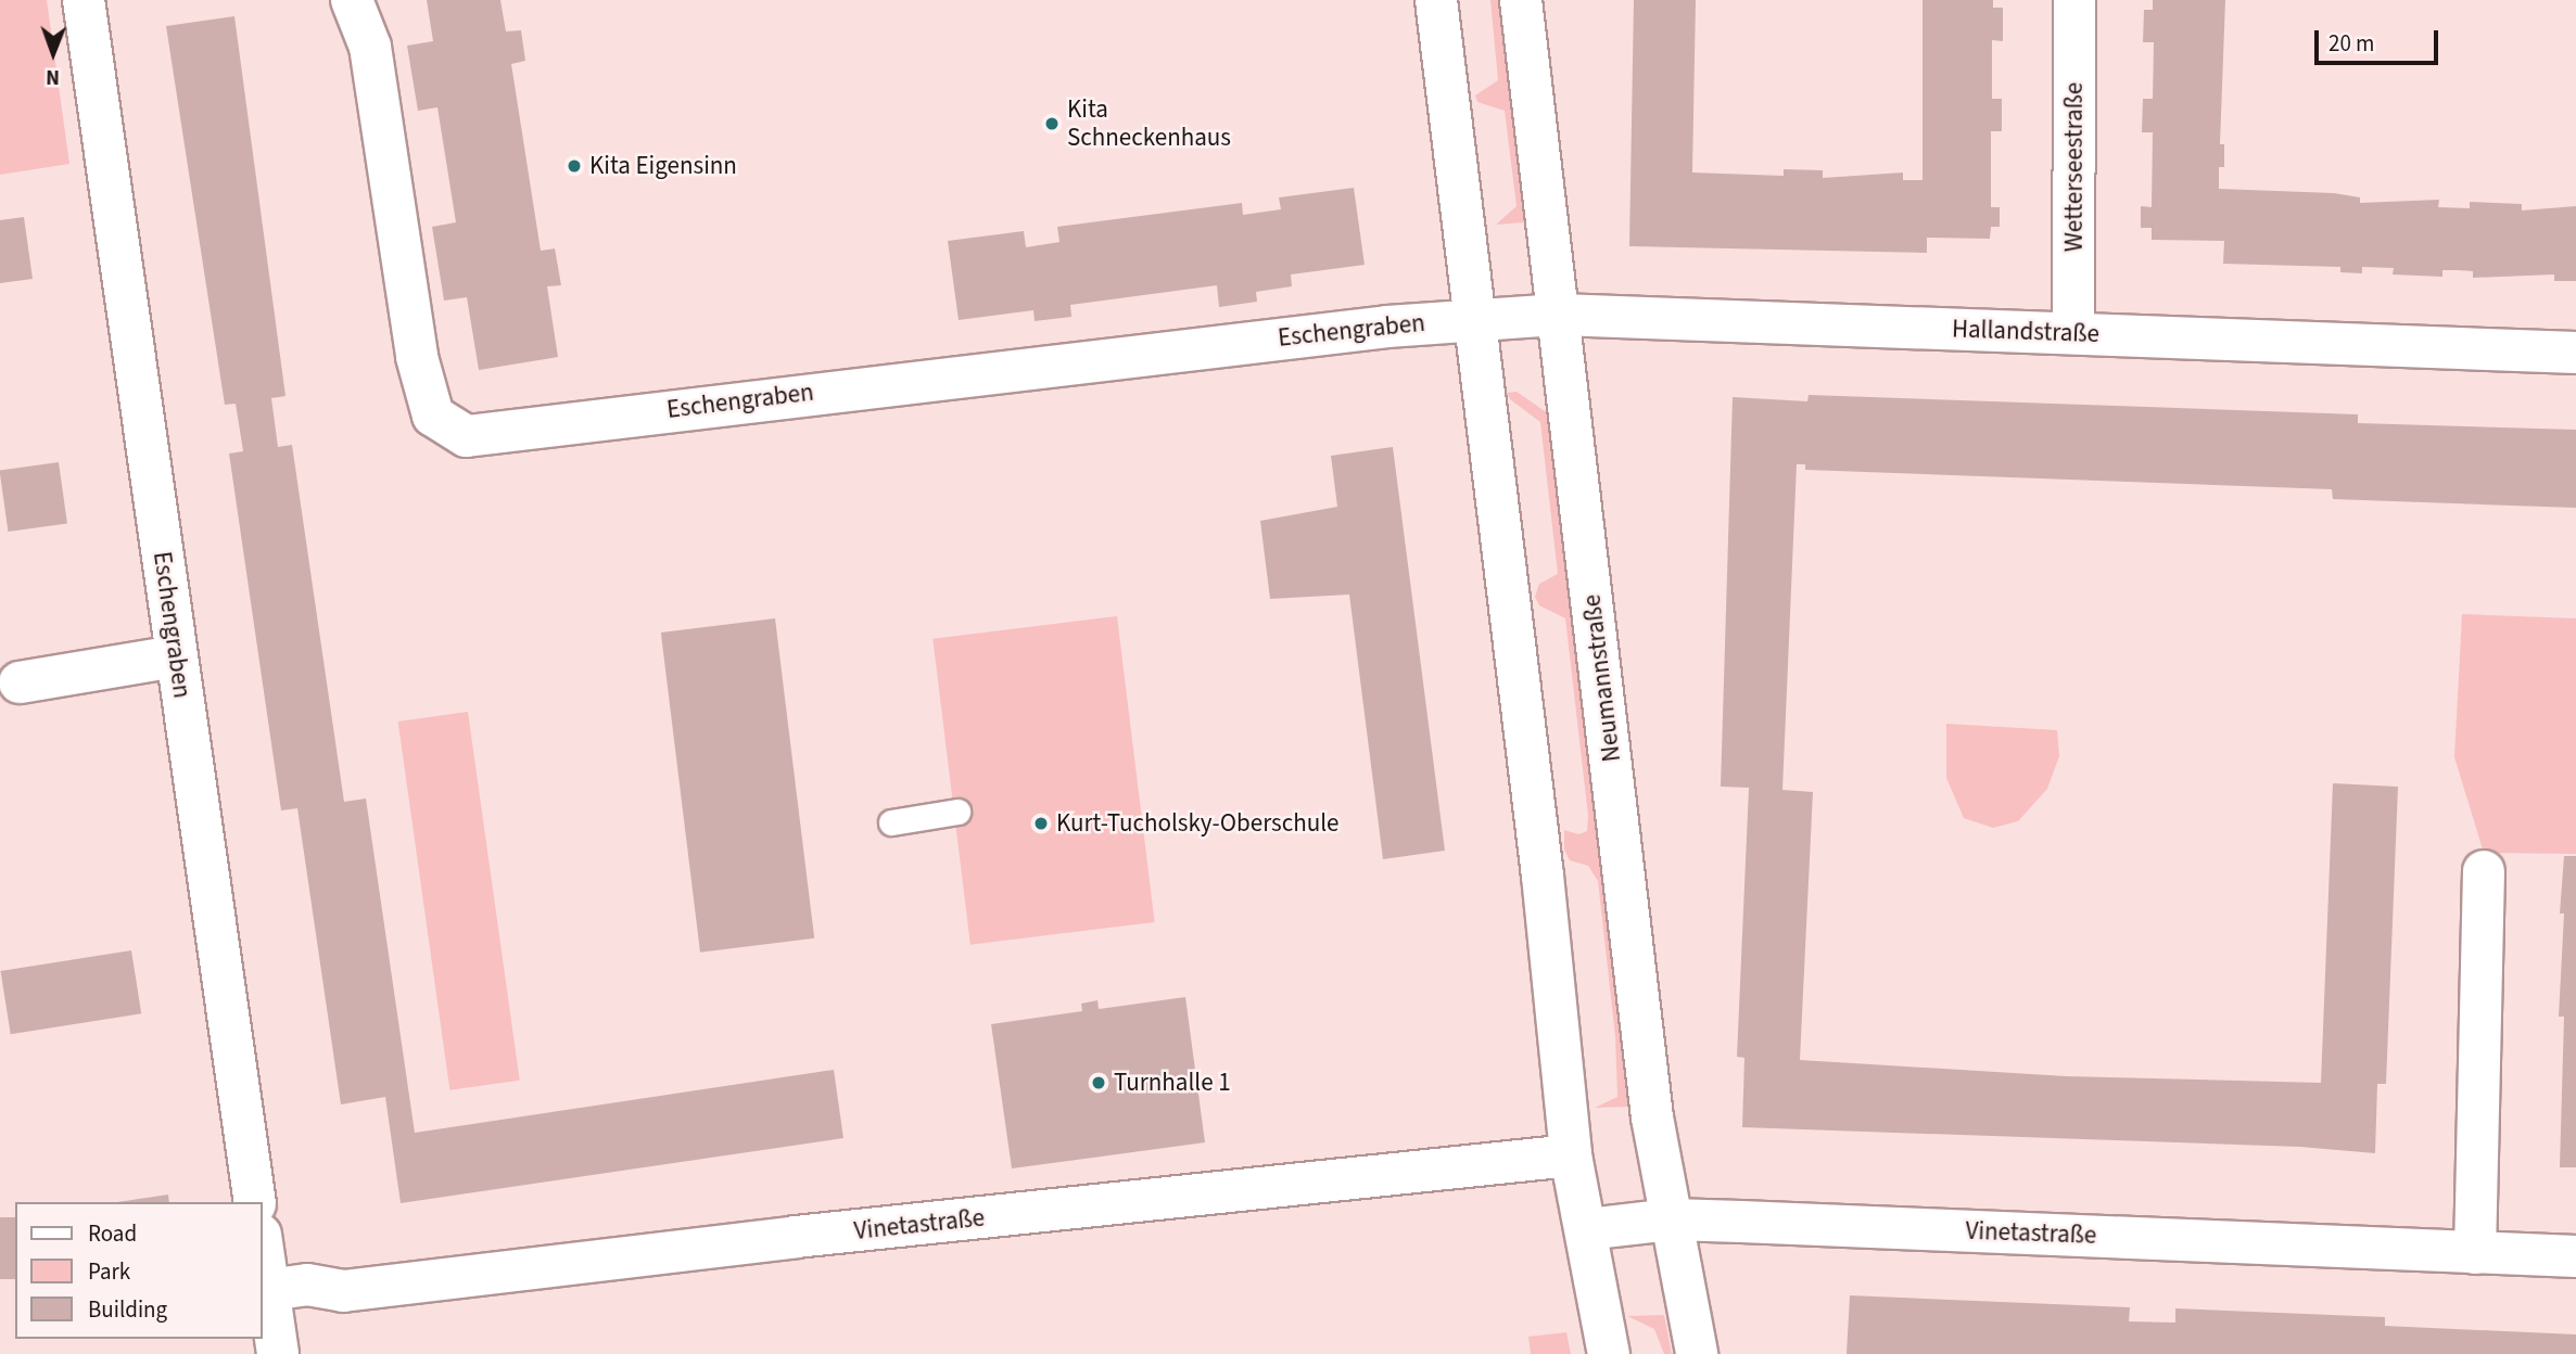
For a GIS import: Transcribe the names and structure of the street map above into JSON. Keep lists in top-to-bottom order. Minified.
{"streets":{"street":["Wetterseestraße","Eschengraben","Hallandstraße","Neumannstraße","Vinetastraße"]},"crossings":[["Wetterseestraße","Hallandstraße"],["Eschengraben","Hallandstraße"],["Hallandstraße","Neumannstraße"],["Neumannstraße","Vinetastraße"]],"places":["Kita Schneckenhaus","Kita Eigensinn","Kurt-Tucholsky-Oberschule","Turnhalle 1"],"legend":["Road","Park","Building"],"scale_bar":"20 m","north":"bottom"}
